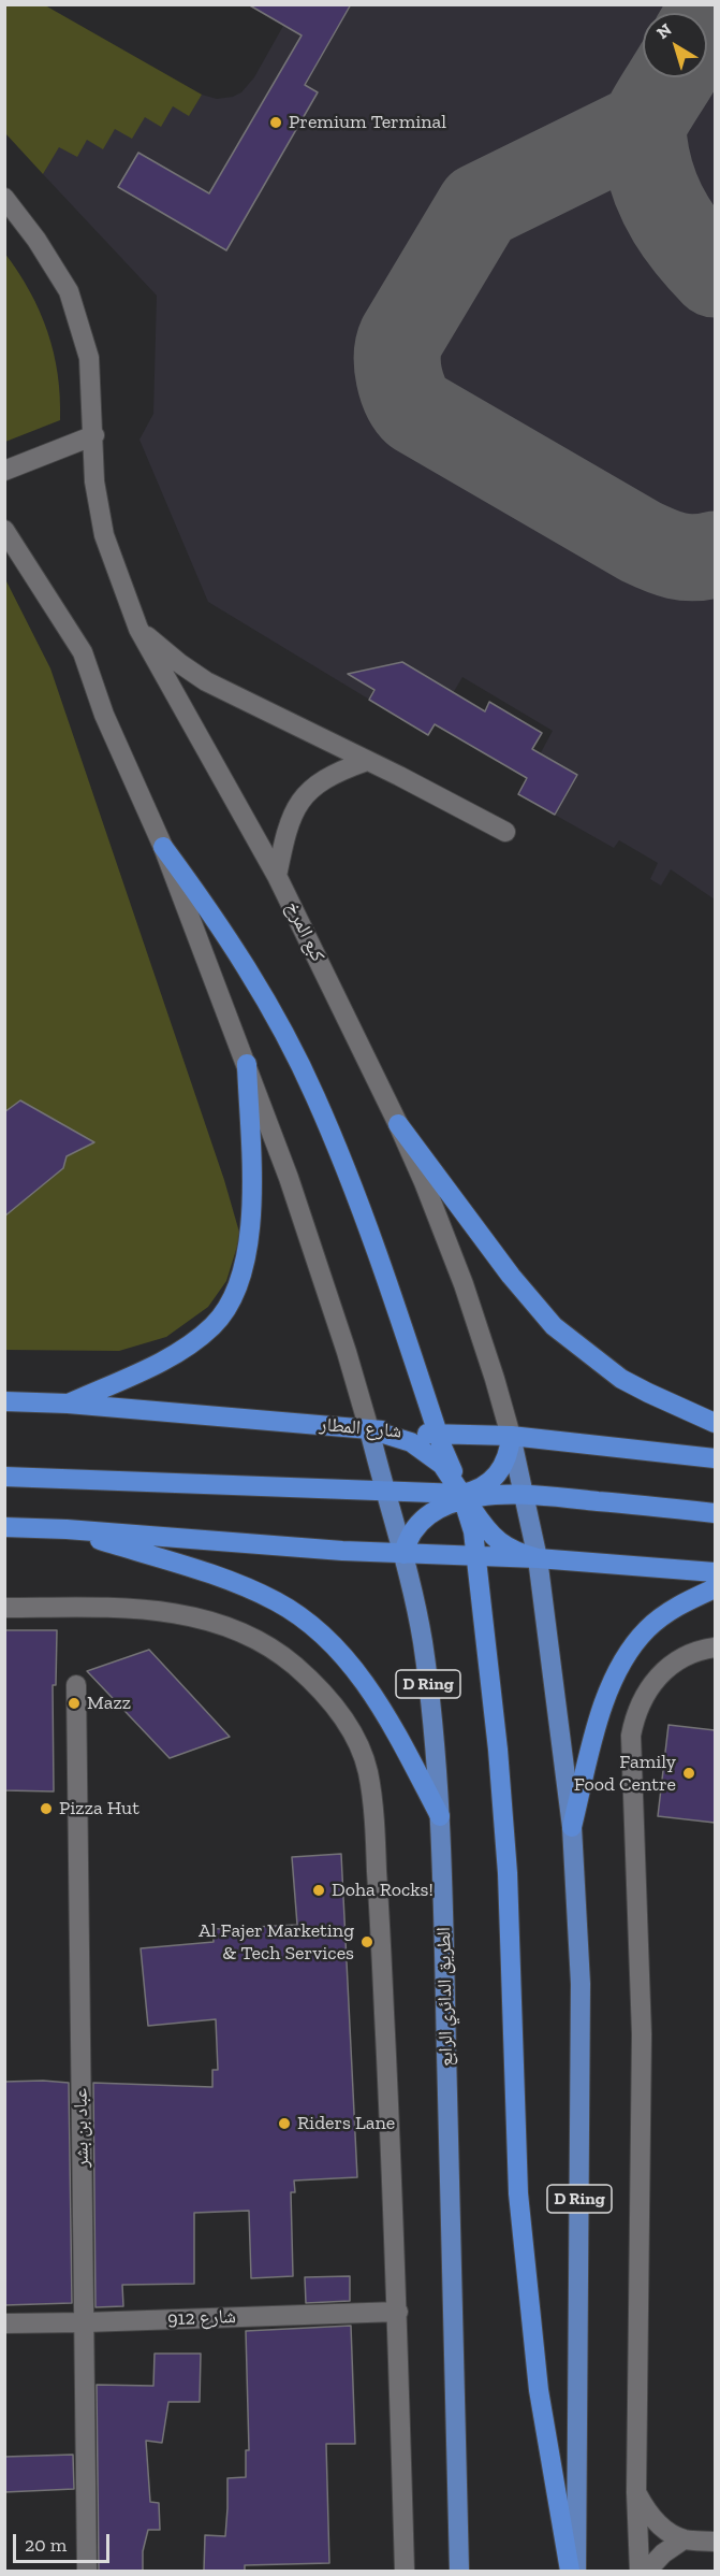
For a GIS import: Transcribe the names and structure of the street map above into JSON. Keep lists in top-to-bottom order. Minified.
{"streets":{"highway":["شارع المطار"],"main road":["D Ring","الطريق الدائري الرابع"],"street":["كبع المرخ","عباد بن بشر","شارع 912"]},"crossings":[["كبع المرخ","شارع المطار"],["كبع المرخ","D Ring"],["شارع المطار","D Ring"],["شارع المطار","الطريق الدائري الرابع"],["عباد بن بشر","شارع 912"]],"places":["Premium Terminal","Mazz","Family Food Centre","Pizza Hut","Doha Rocks!","Al Fajer Marketing & Tech Services","Riders Lane"],"scale_bar":"20 m","north":"top left"}
